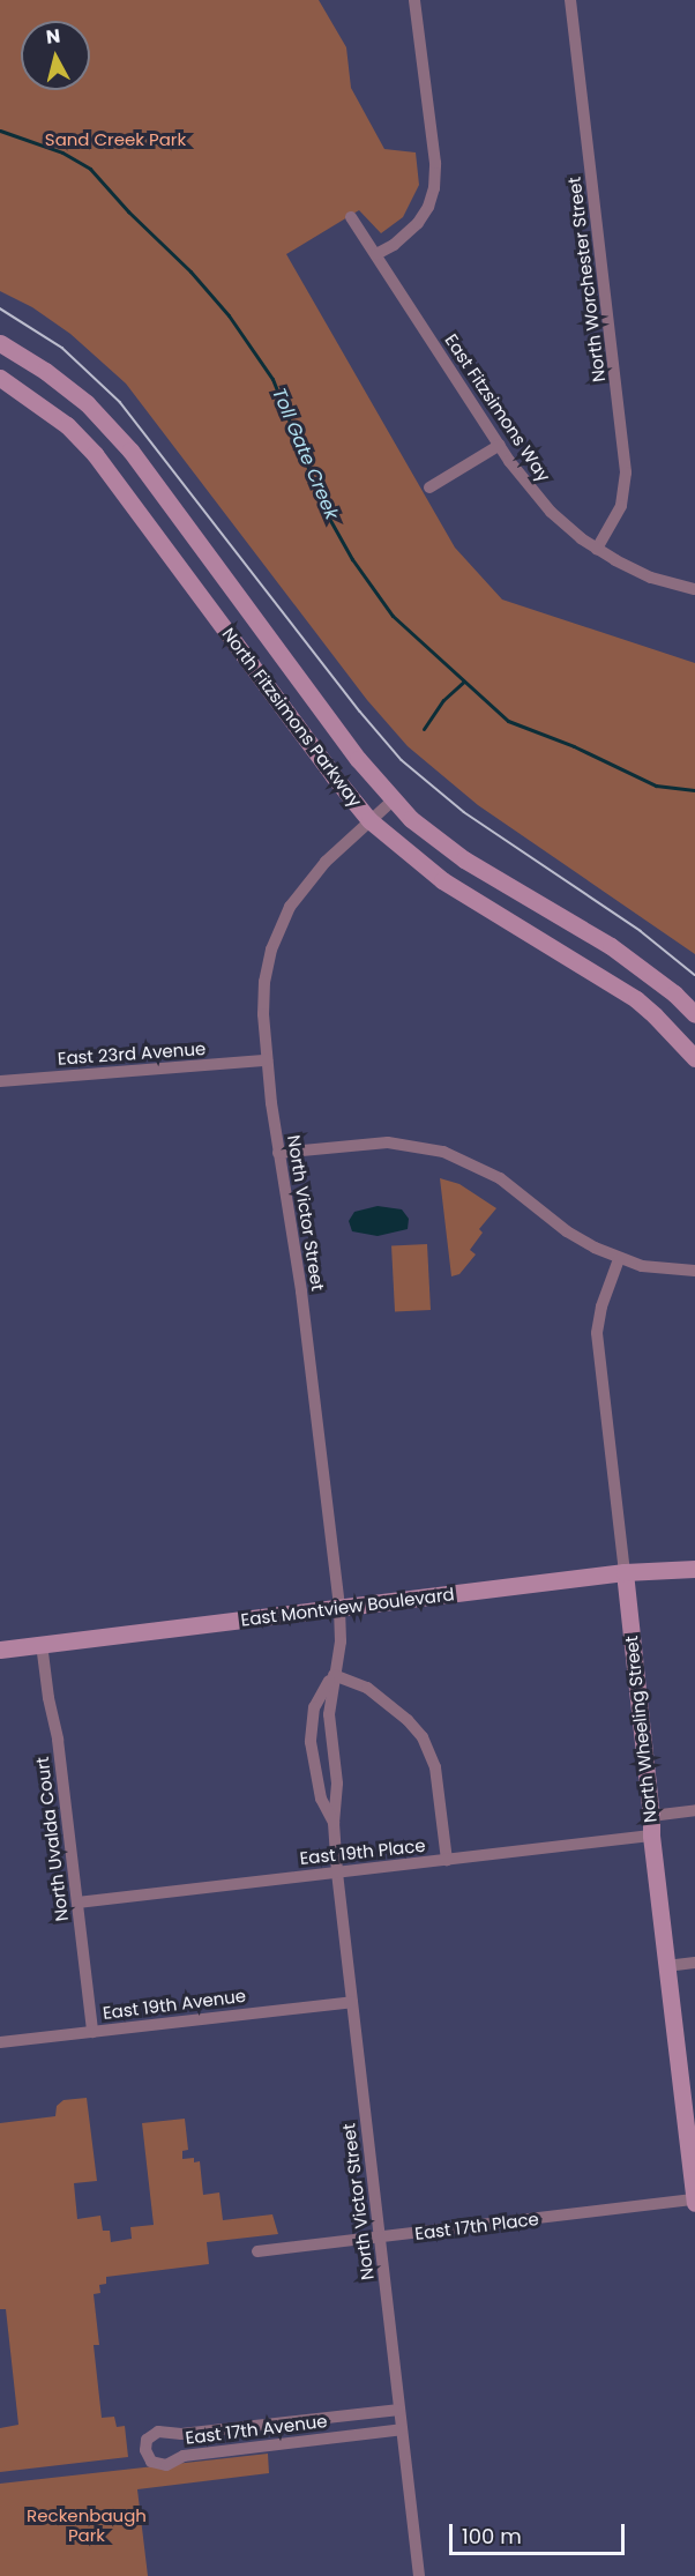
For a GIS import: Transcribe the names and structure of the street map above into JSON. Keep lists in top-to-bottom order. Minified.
{"streets":{"main road":["North Fitzsimons Parkway","East Montview Boulevard","North Wheeling Street"],"street":["North Worchester Street","East Fitzsimons Way","East 23rd Avenue","North Victor Street","North Uvalda Court","East 19th Place","East 19th Avenue","East 17th Place","East 17th Avenue"]},"crossings":[["North Worchester Street","East Fitzsimons Way"],["North Fitzsimons Parkway","North Victor Street"],["East 23rd Avenue","North Victor Street"],["North Victor Street","East Montview Boulevard"],["North Victor Street","East 19th Place"],["North Victor Street","East 19th Avenue"],["North Victor Street","East 17th Place"],["North Victor Street","East 17th Avenue"],["East Montview Boulevard","North Wheeling Street"],["East Montview Boulevard","North Uvalda Court"],["North Wheeling Street","East 19th Place"],["North Wheeling Street","East 17th Place"],["North Uvalda Court","East 19th Place"],["North Uvalda Court","East 19th Avenue"]],"water":["Toll Gate Creek"],"parks":["Sand Creek Park","Reckenbaugh Park"],"scale_bar":"100 m","north":"top"}
